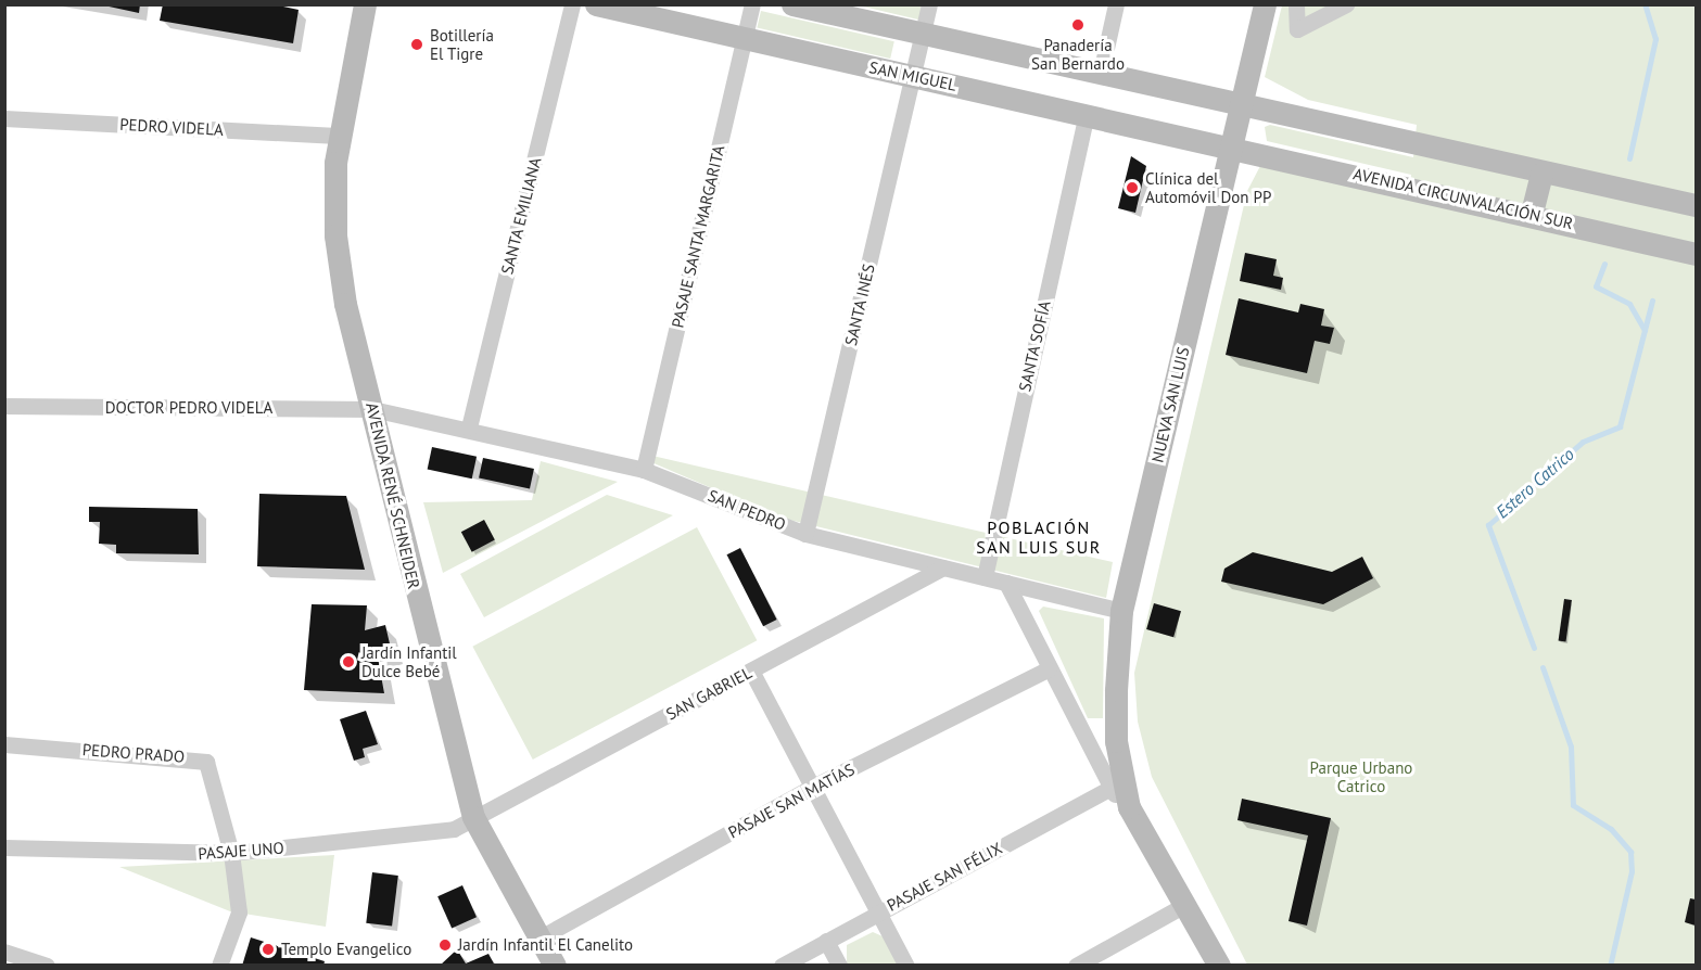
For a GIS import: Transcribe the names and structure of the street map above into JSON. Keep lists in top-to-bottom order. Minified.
{"streets":{"main road":["SAN MIGUEL","AVENIDA CIRCUNVALACIÓN SUR","NUEVA SAN LUIS","AVENIDA RENÉ SCHNEIDER"],"street":["PEDRO VIDELA","SANTA EMILIANA","PASAJE SANTA MARGARITA","SANTA INÉS","SANTA SOFÍA","DOCTOR PEDRO VIDELA","SAN PEDRO","SAN GABRIEL","PEDRO PRADO","PASAJE SAN MATÍAS","PASAJE UNO","PASAJE SAN FÉLIX"]},"crossings":[["SAN MIGUEL","AVENIDA CIRCUNVALACIÓN SUR"],["SAN MIGUEL","PASAJE SANTA MARGARITA"],["SAN MIGUEL","SANTA INÉS"],["SAN MIGUEL","SANTA SOFÍA"],["SAN MIGUEL","NUEVA SAN LUIS"],["PEDRO VIDELA","AVENIDA RENÉ SCHNEIDER"],["AVENIDA CIRCUNVALACIÓN SUR","NUEVA SAN LUIS"],["SANTA EMILIANA","SAN PEDRO"],["PASAJE SANTA MARGARITA","SAN PEDRO"],["SANTA INÉS","SAN PEDRO"],["SANTA SOFÍA","SAN PEDRO"],["NUEVA SAN LUIS","SAN PEDRO"],["NUEVA SAN LUIS","PASAJE SAN MATÍAS"],["NUEVA SAN LUIS","PASAJE SAN FÉLIX"],["DOCTOR PEDRO VIDELA","AVENIDA RENÉ SCHNEIDER"],["DOCTOR PEDRO VIDELA","SAN PEDRO"],["AVENIDA RENÉ SCHNEIDER","SAN PEDRO"],["AVENIDA RENÉ SCHNEIDER","SAN GABRIEL"],["AVENIDA RENÉ SCHNEIDER","PASAJE SAN MATÍAS"],["AVENIDA RENÉ SCHNEIDER","PASAJE UNO"],["SAN PEDRO","SAN GABRIEL"],["SAN GABRIEL","PASAJE UNO"],["PEDRO PRADO","PASAJE UNO"]],"districts":["POBLACIÓN SAN LUIS SUR"],"water":["Estero Catrico"],"parks":["Parque Urbano Catrico"],"places":["Panadería San Bernardo","Botillería El Tigre","Clínica del Automóvil Don PP","Jardín Infantil Dulce Bebé","Jardín Infantil El Canelito","Templo Evangelico"]}
